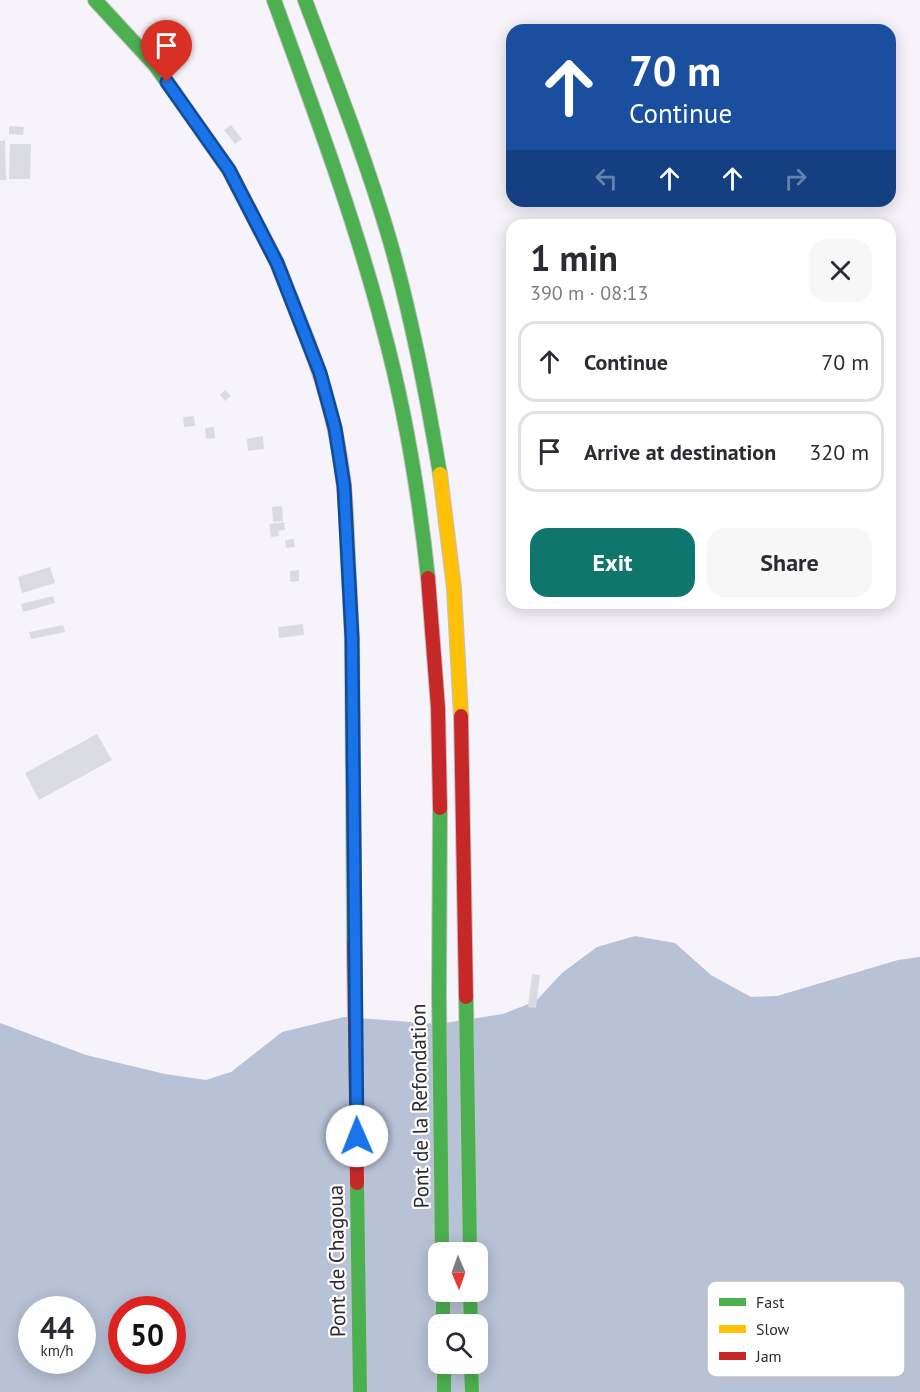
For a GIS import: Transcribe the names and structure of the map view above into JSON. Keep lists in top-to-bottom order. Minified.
{"streets":{"main road":["Pont de la Refondation","Pont de Chagoua"]},"legend":["Fast","Slow","Jam"],"north":"bottom","page":{"turn":["70 m","Continue"],"heading":["1 min","390 m · 08:13"],"list":[{"name":"Continue","value":"70 m"},{"name":"Arrive at destination","value":"320 m"}],"buttons":["Exit","Share"],"speed":"44 km/h","limit":"50"}}
